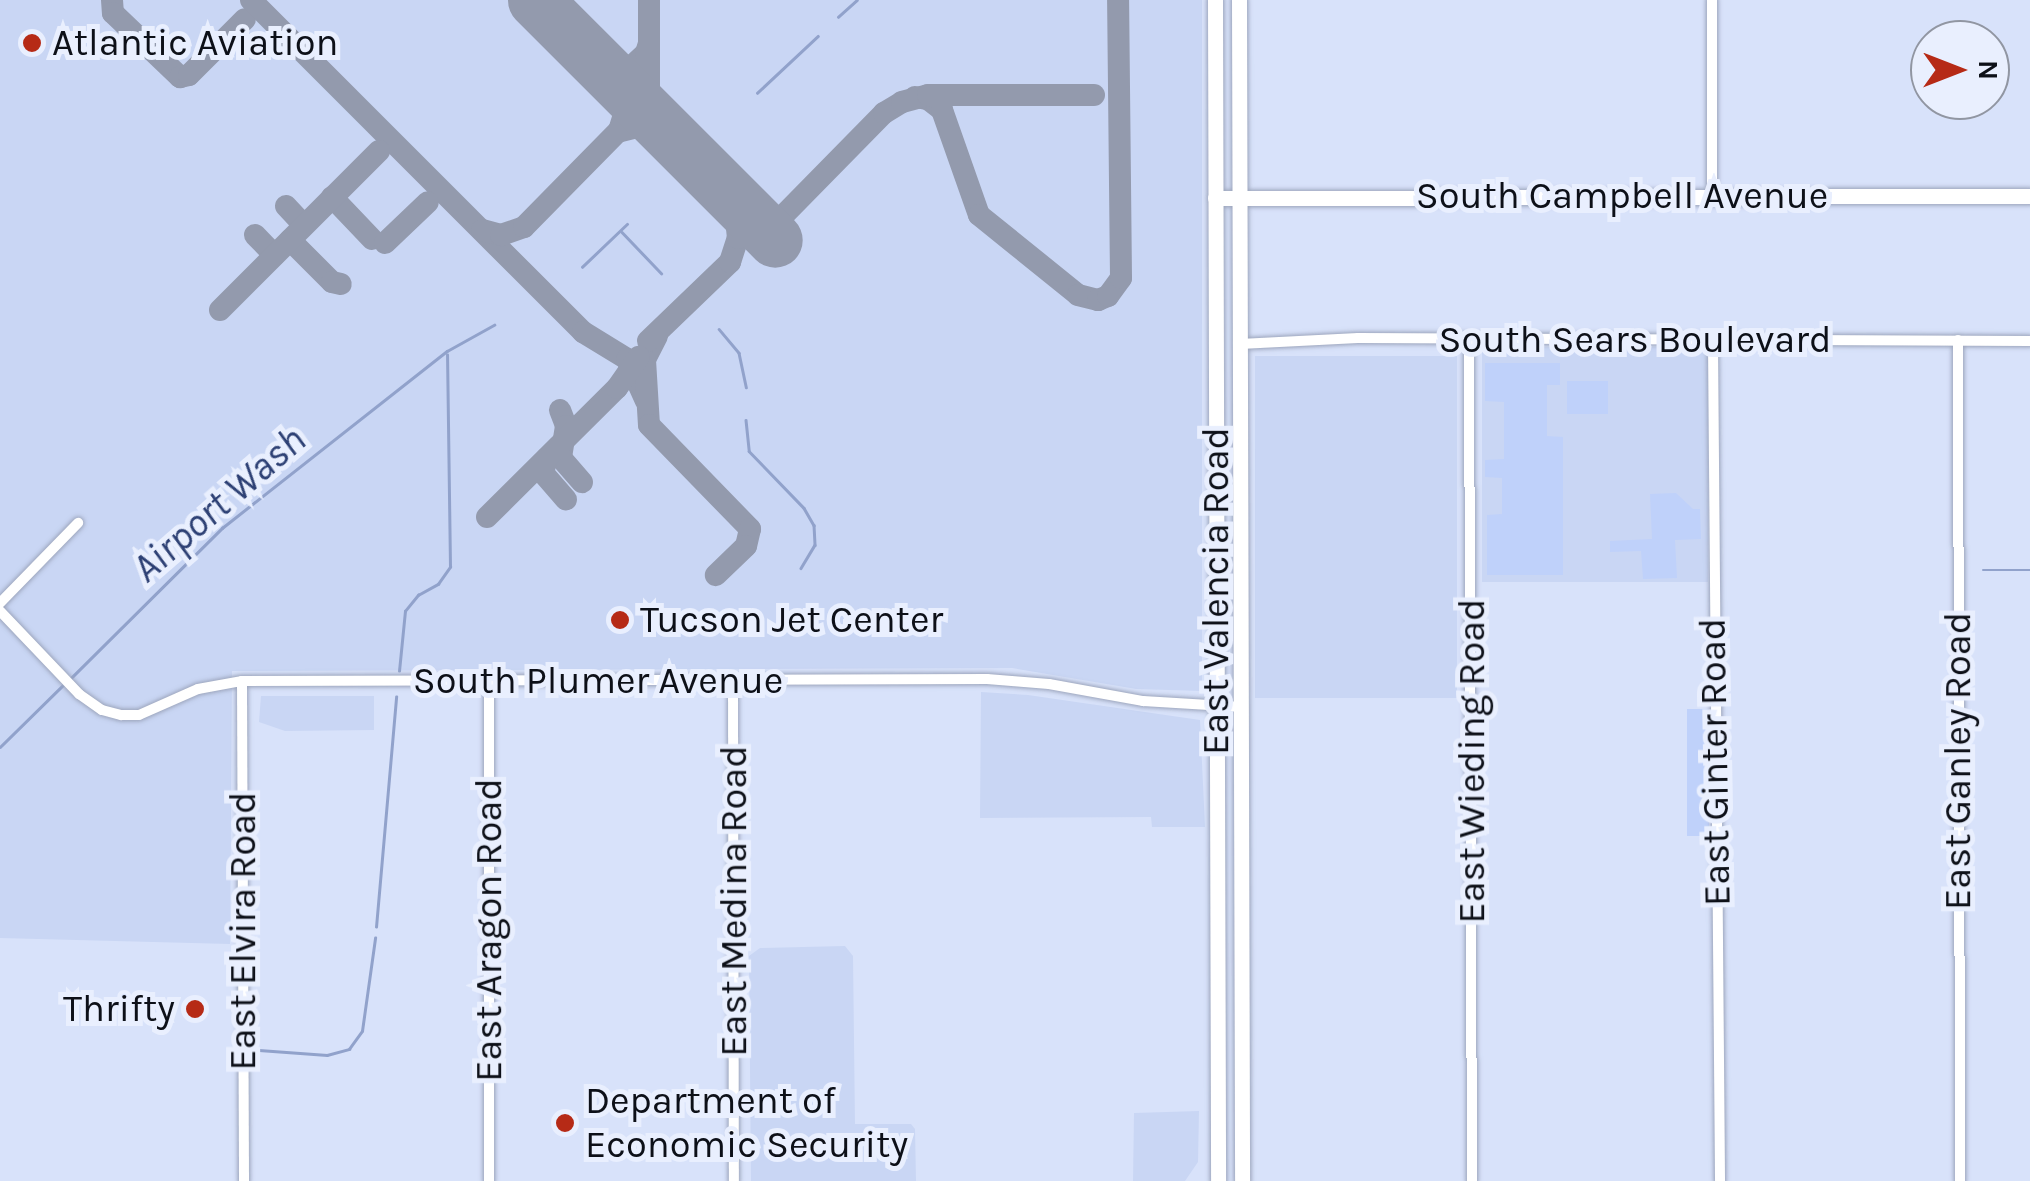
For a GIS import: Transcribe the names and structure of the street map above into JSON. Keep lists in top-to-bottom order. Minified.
{"streets":{"main road":["South Campbell Avenue","East Valencia Road"],"street":["South Sears Boulevard","South Plumer Avenue","East Wieding Road","East Ganley Road","East Ginter Road","East Medina Road","East Aragon Road","East Elvira Road"]},"crossings":[["South Campbell Avenue","East Valencia Road"],["South Sears Boulevard","East Valencia Road"],["South Sears Boulevard","East Wieding Road"],["South Sears Boulevard","East Ganley Road"],["South Sears Boulevard","East Ginter Road"],["East Valencia Road","South Plumer Avenue"],["South Plumer Avenue","East Medina Road"],["South Plumer Avenue","East Aragon Road"],["South Plumer Avenue","East Elvira Road"]],"water":["Airport Wash"],"places":["Atlantic Aviation","Tucson Jet Center","Thrifty","Department of Economic Security"],"north":"right"}
